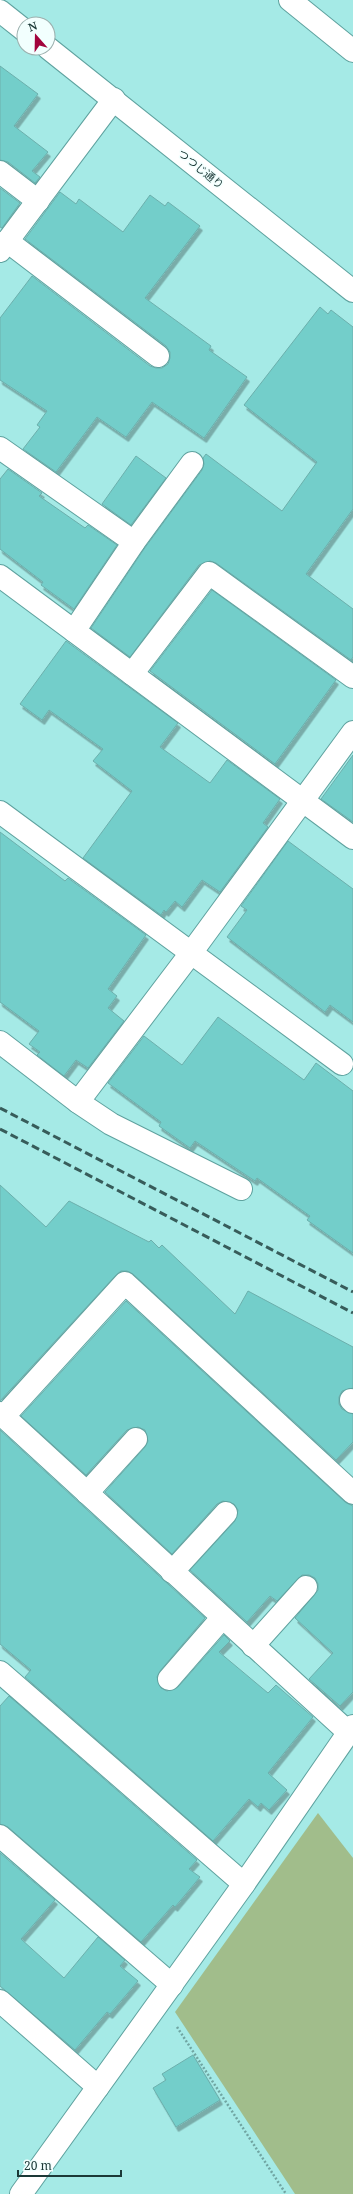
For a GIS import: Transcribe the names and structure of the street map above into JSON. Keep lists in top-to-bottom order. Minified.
{"streets":{"street":["つつじ通り"]},"scale_bar":"20 m","north":"top"}
